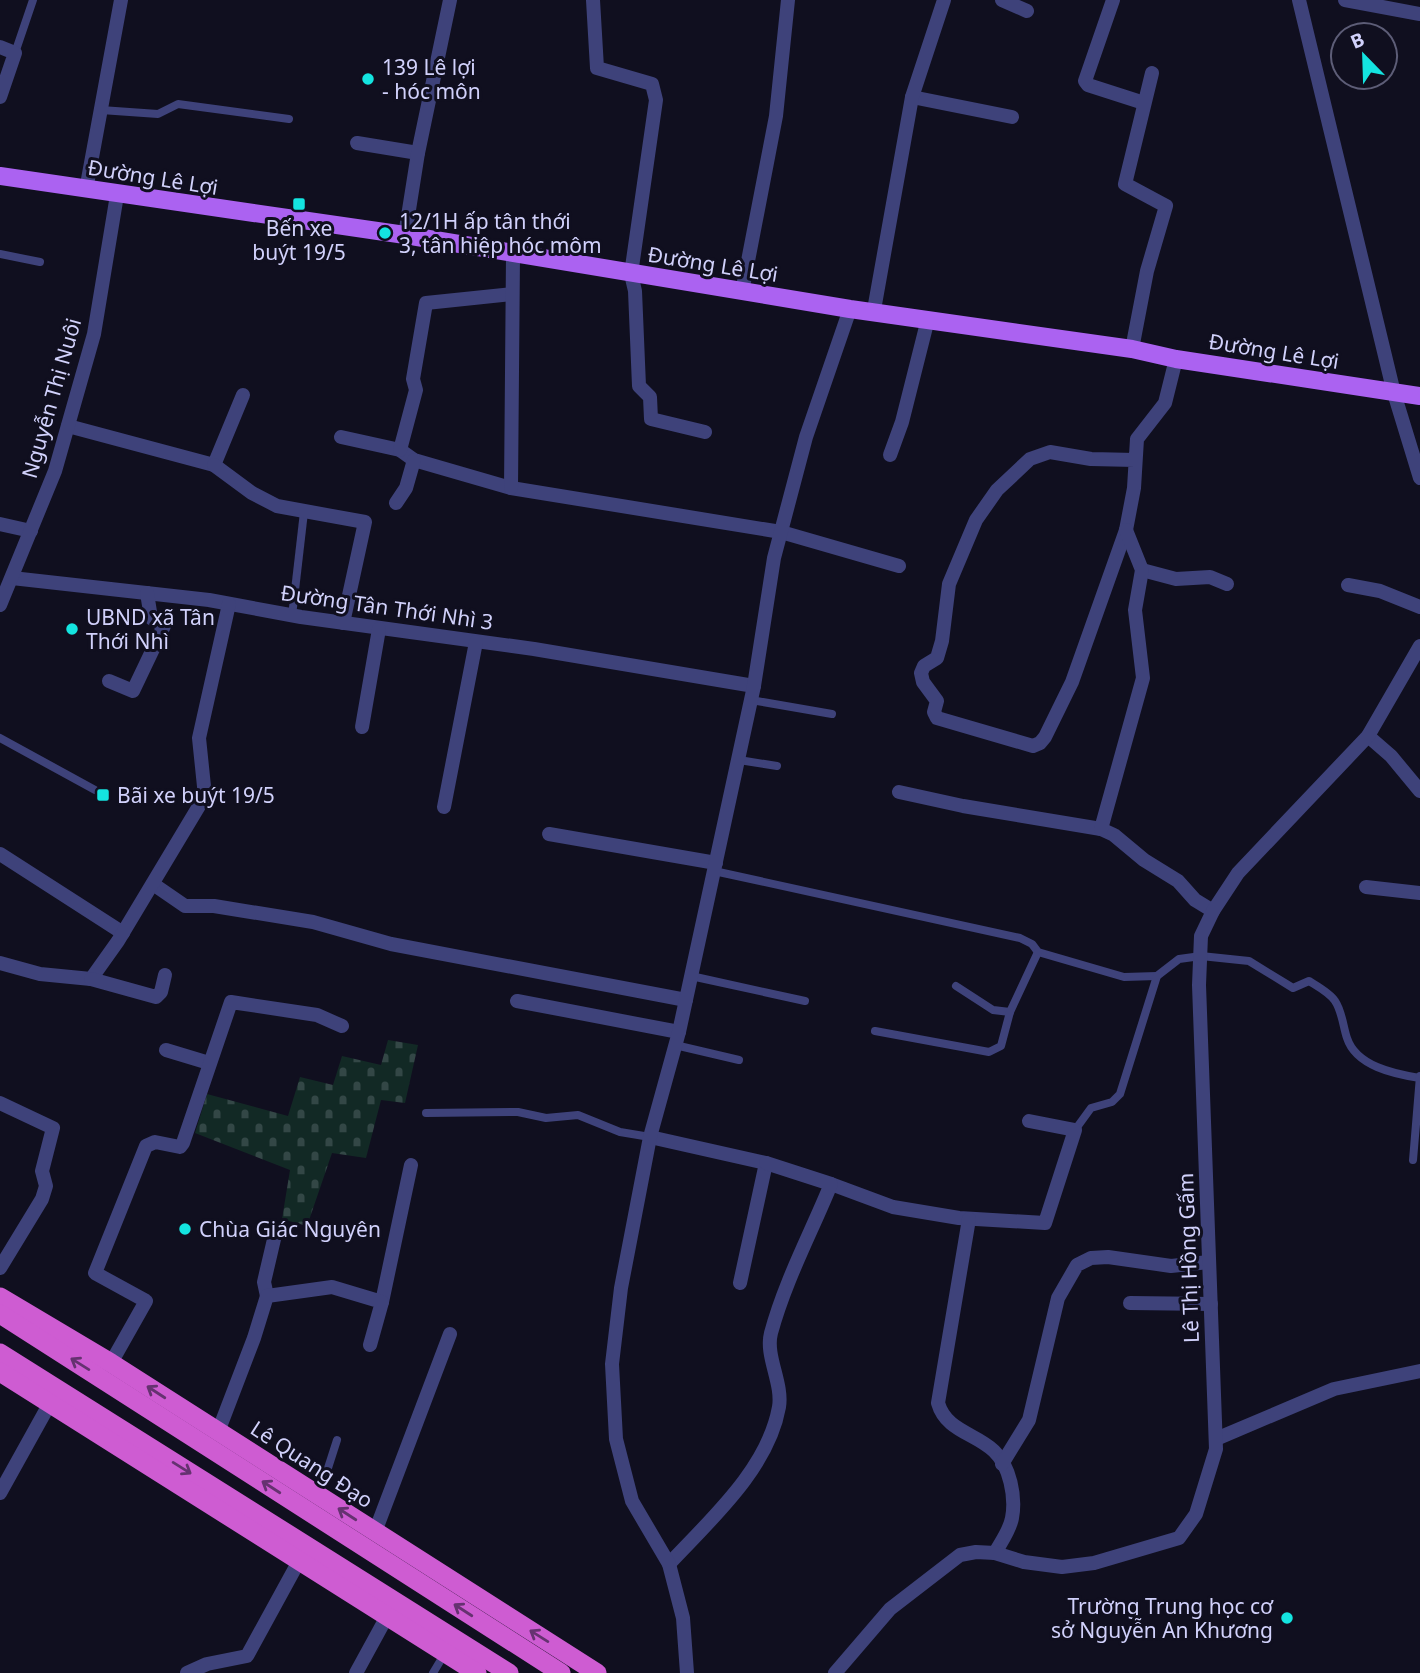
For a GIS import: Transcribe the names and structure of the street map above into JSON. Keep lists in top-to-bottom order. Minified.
{"streets":{"highway":["Lê Quang Đạo"],"main road":["Đường Lê Lợi"],"street":["Nguyễn Thị Nuôi","Đường Tân Thới Nhì 3","Lê Thị Hồng Gấm"]},"crossings":[["Đường Lê Lợi","Nguyễn Thị Nuôi"],["Nguyễn Thị Nuôi","Đường Tân Thới Nhì 3"]],"places":{"other":["139 Lê lợi - hóc môn","12/1H ấp tân thới 3, tân hiệp hóc môm","UBND xã Tân Thới Nhì","Chùa Giác Nguyên","Trường Trung học cơ sở Nguyễn An Khương"],"transit":["Bến xe buýt 19/5","Bãi xe buýt 19/5"]},"north":"top left"}
